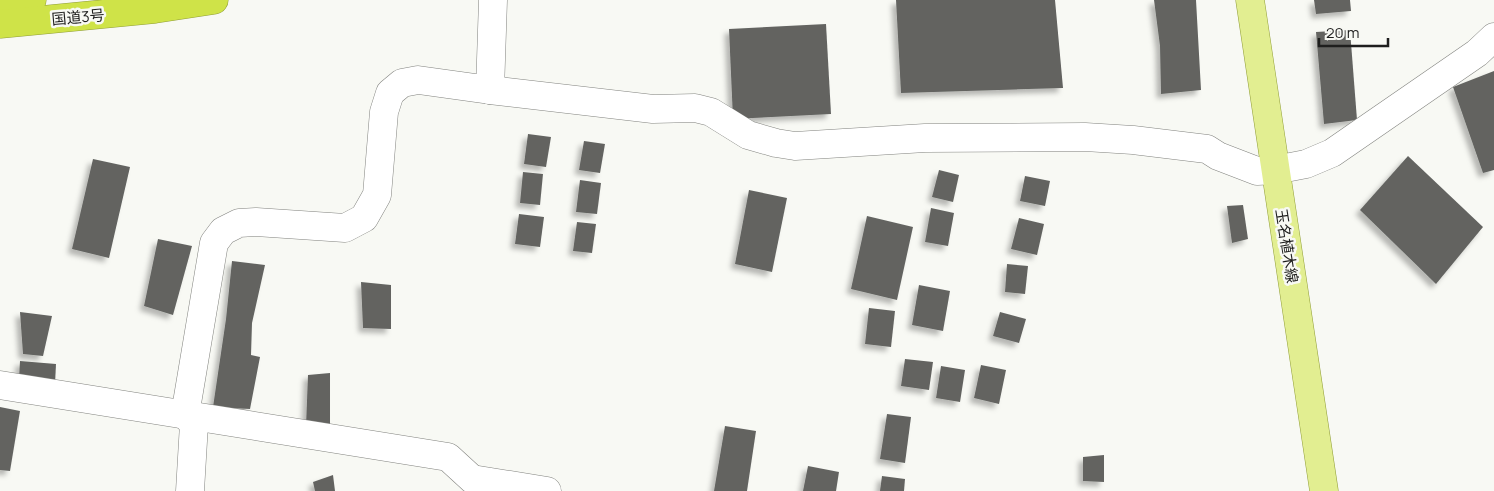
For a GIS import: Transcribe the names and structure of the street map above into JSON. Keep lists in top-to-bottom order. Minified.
{"streets":{"highway":["国道3号"],"main road":["玉名植木線"]},"scale_bar":"20 m"}
